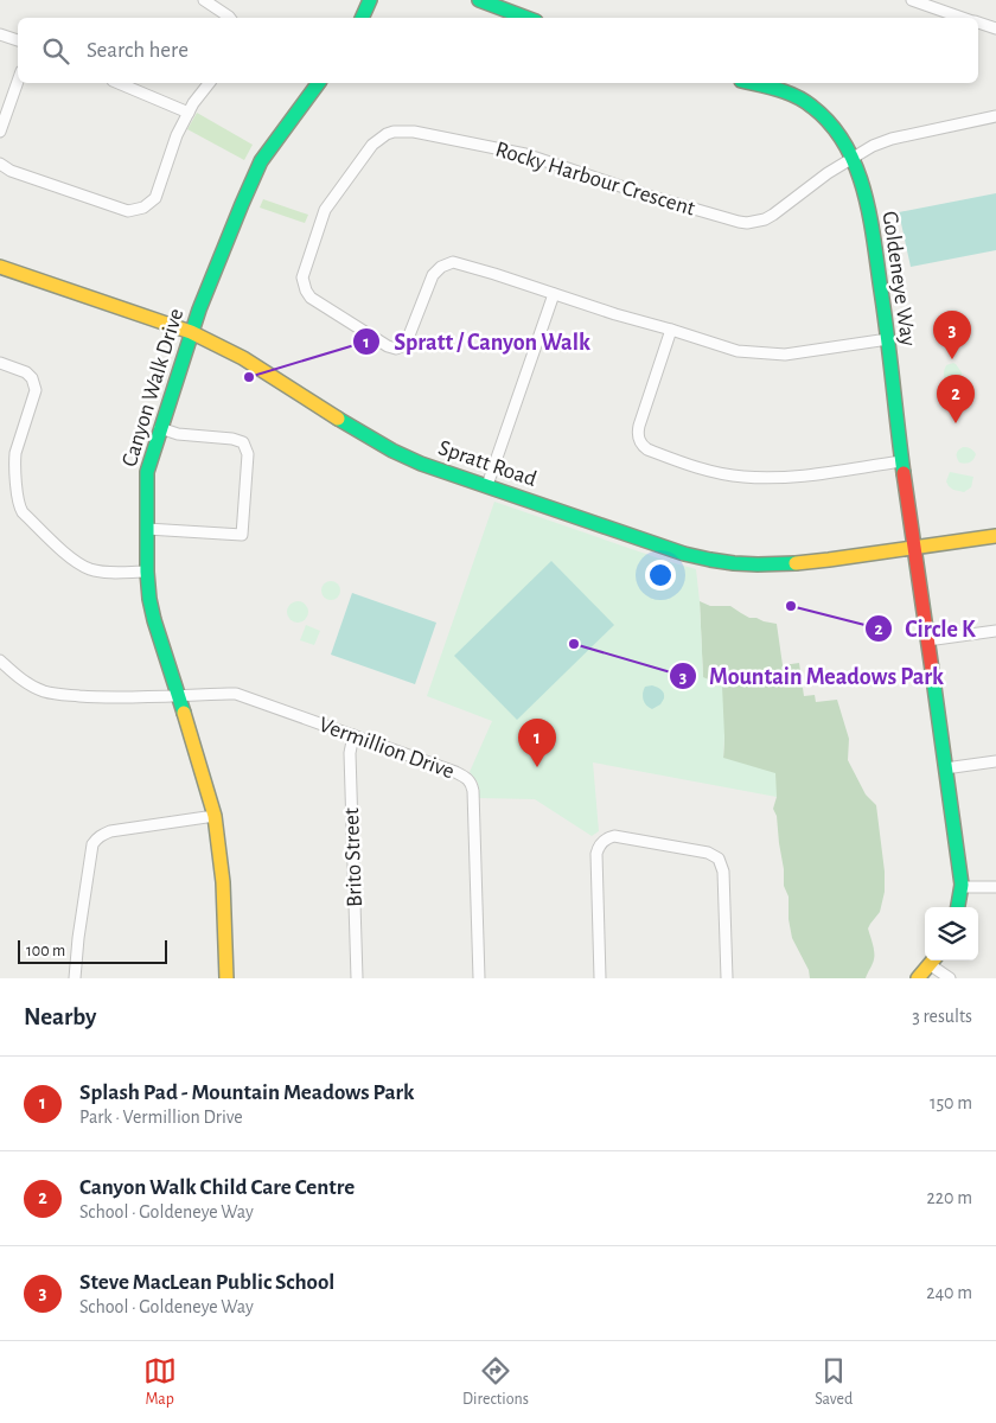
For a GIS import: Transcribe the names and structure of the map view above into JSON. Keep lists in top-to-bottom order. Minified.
{"streets":{"street":["Rocky Harbour Crescent","Goldeneye Way","Canyon Walk Drive","Spratt Road","Vermillion Drive","Brito Street"]},"crossings":[["Rocky Harbour Crescent","Goldeneye Way"],["Goldeneye Way","Spratt Road"],["Canyon Walk Drive","Spratt Road"],["Canyon Walk Drive","Vermillion Drive"],["Vermillion Drive","Brito Street"]],"places":["Spratt / Canyon Walk","Circle K","Mountain Meadows Park"],"scale_bar":"100 m","page":{"search":"Search here","pins":["3","2","1"],"scale":"100 m","heading":["Nearby","3 results"],"list":[{"mark":"1","name":"Splash Pad - Mountain Meadows Park","note":"Park · Vermillion Drive","value":"150 m"},{"mark":"2","name":"Canyon Walk Child Care Centre","note":"School · Goldeneye Way","value":"220 m"},{"mark":"3","name":"Steve MacLean Public School","note":"School · Goldeneye Way","value":"240 m"}],"nav":["Map","Directions","Saved"]}}
